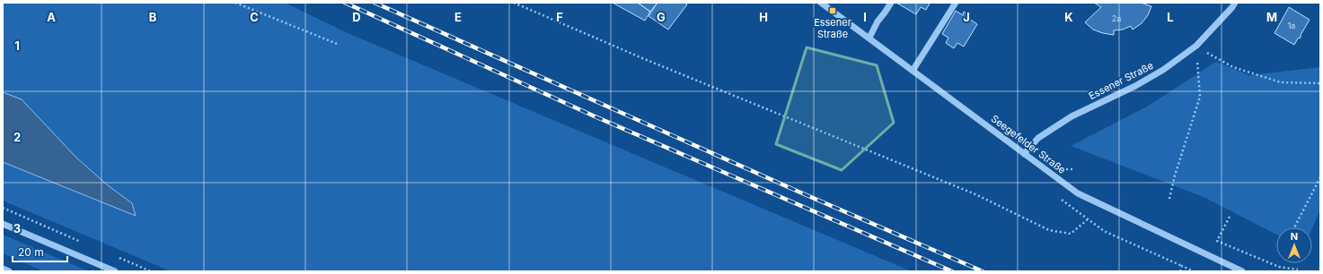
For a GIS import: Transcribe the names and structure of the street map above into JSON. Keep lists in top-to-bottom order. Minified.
{"streets":{"street":["Essener Straße","Seegefelder Straße"]},"crossings":[["Essener Straße","Seegefelder Straße"]],"places":{"transit":["Essener Straße"]},"house_numbers":["2a","1a"],"scale_bar":"20 m","north":"top","grid":{"columns":["A","B","C","D","E","F","G","H","I","J","K","L","M"],"rows":["1","2","3"]}}
